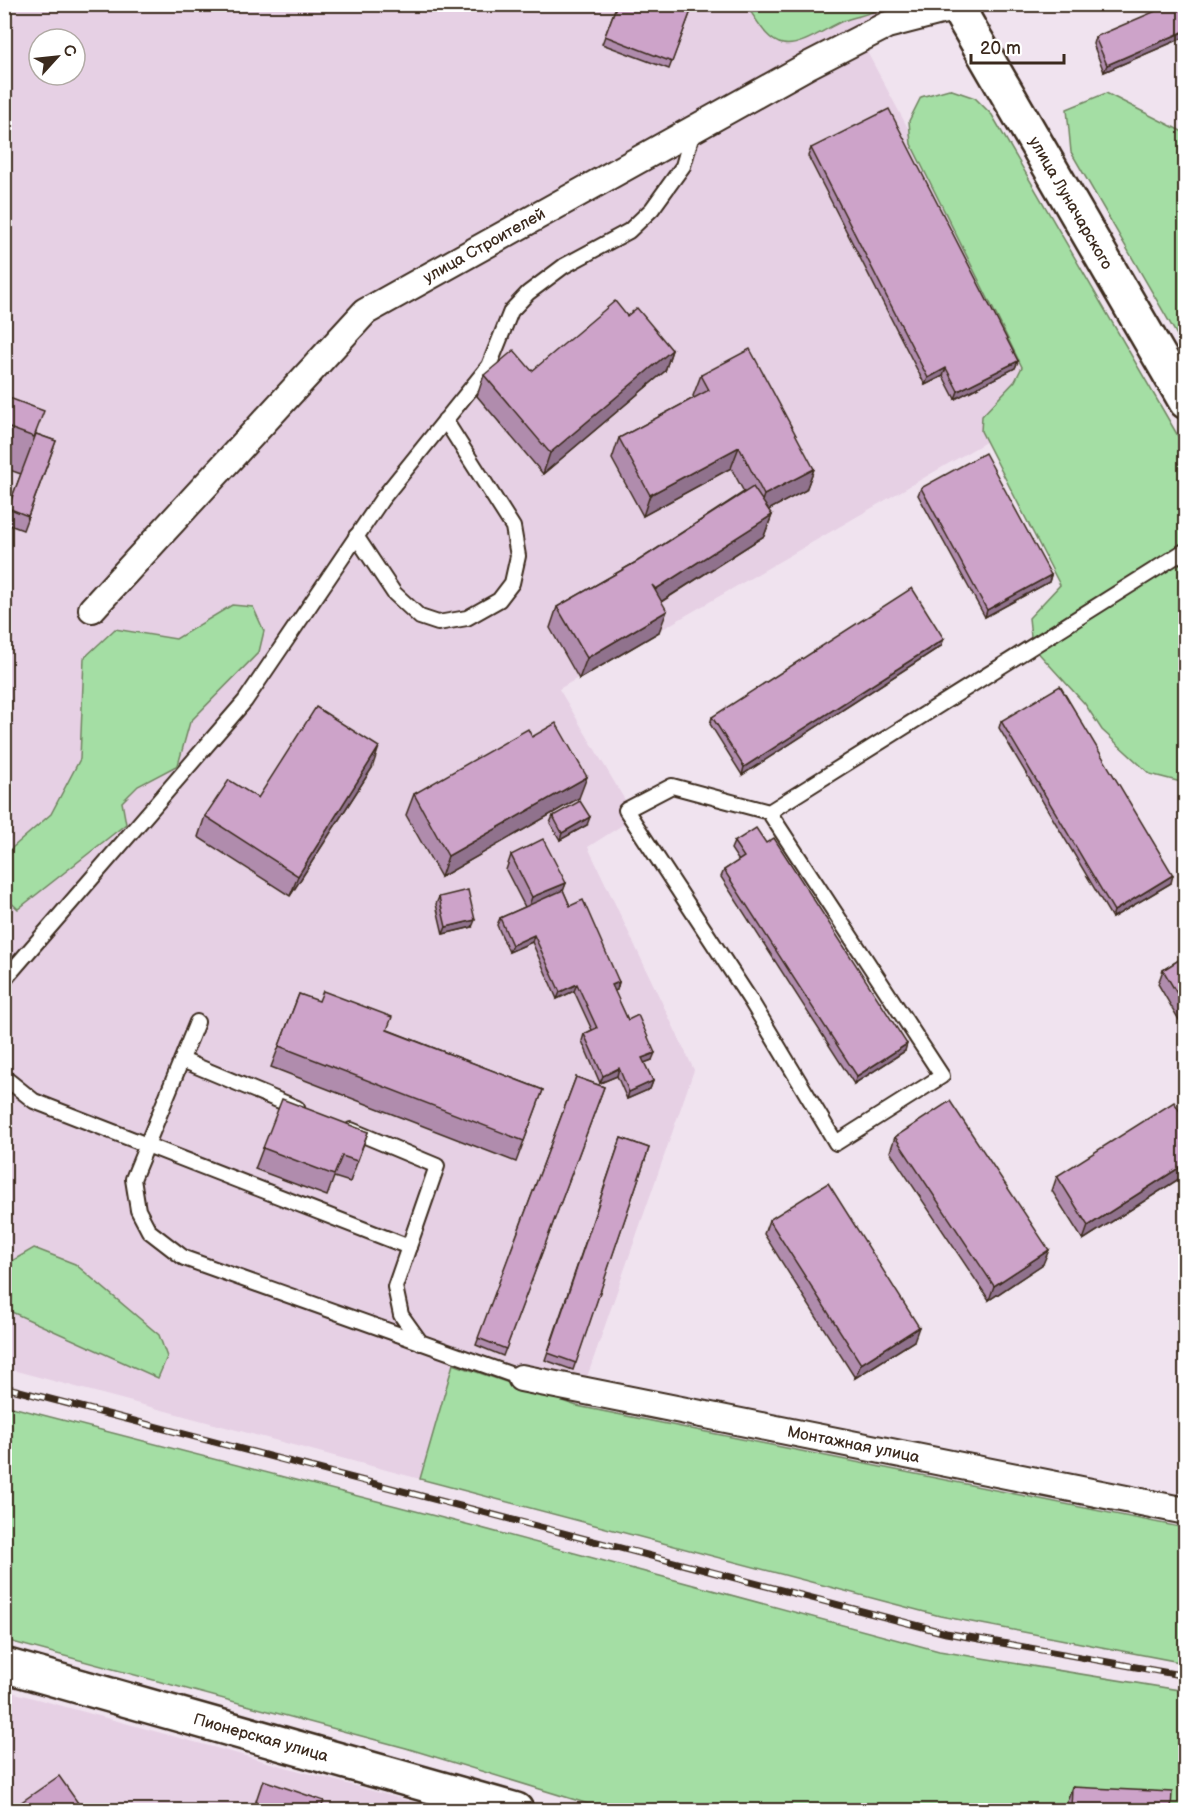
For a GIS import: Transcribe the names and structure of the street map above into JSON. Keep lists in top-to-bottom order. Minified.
{"streets":{"main road":["улица Луначарского","Пионерская улица"],"street":["улица Строителей","Монтажная улица"]},"crossings":[["улица Луначарского","улица Строителей"]],"scale_bar":"20 m","north":"top right"}
